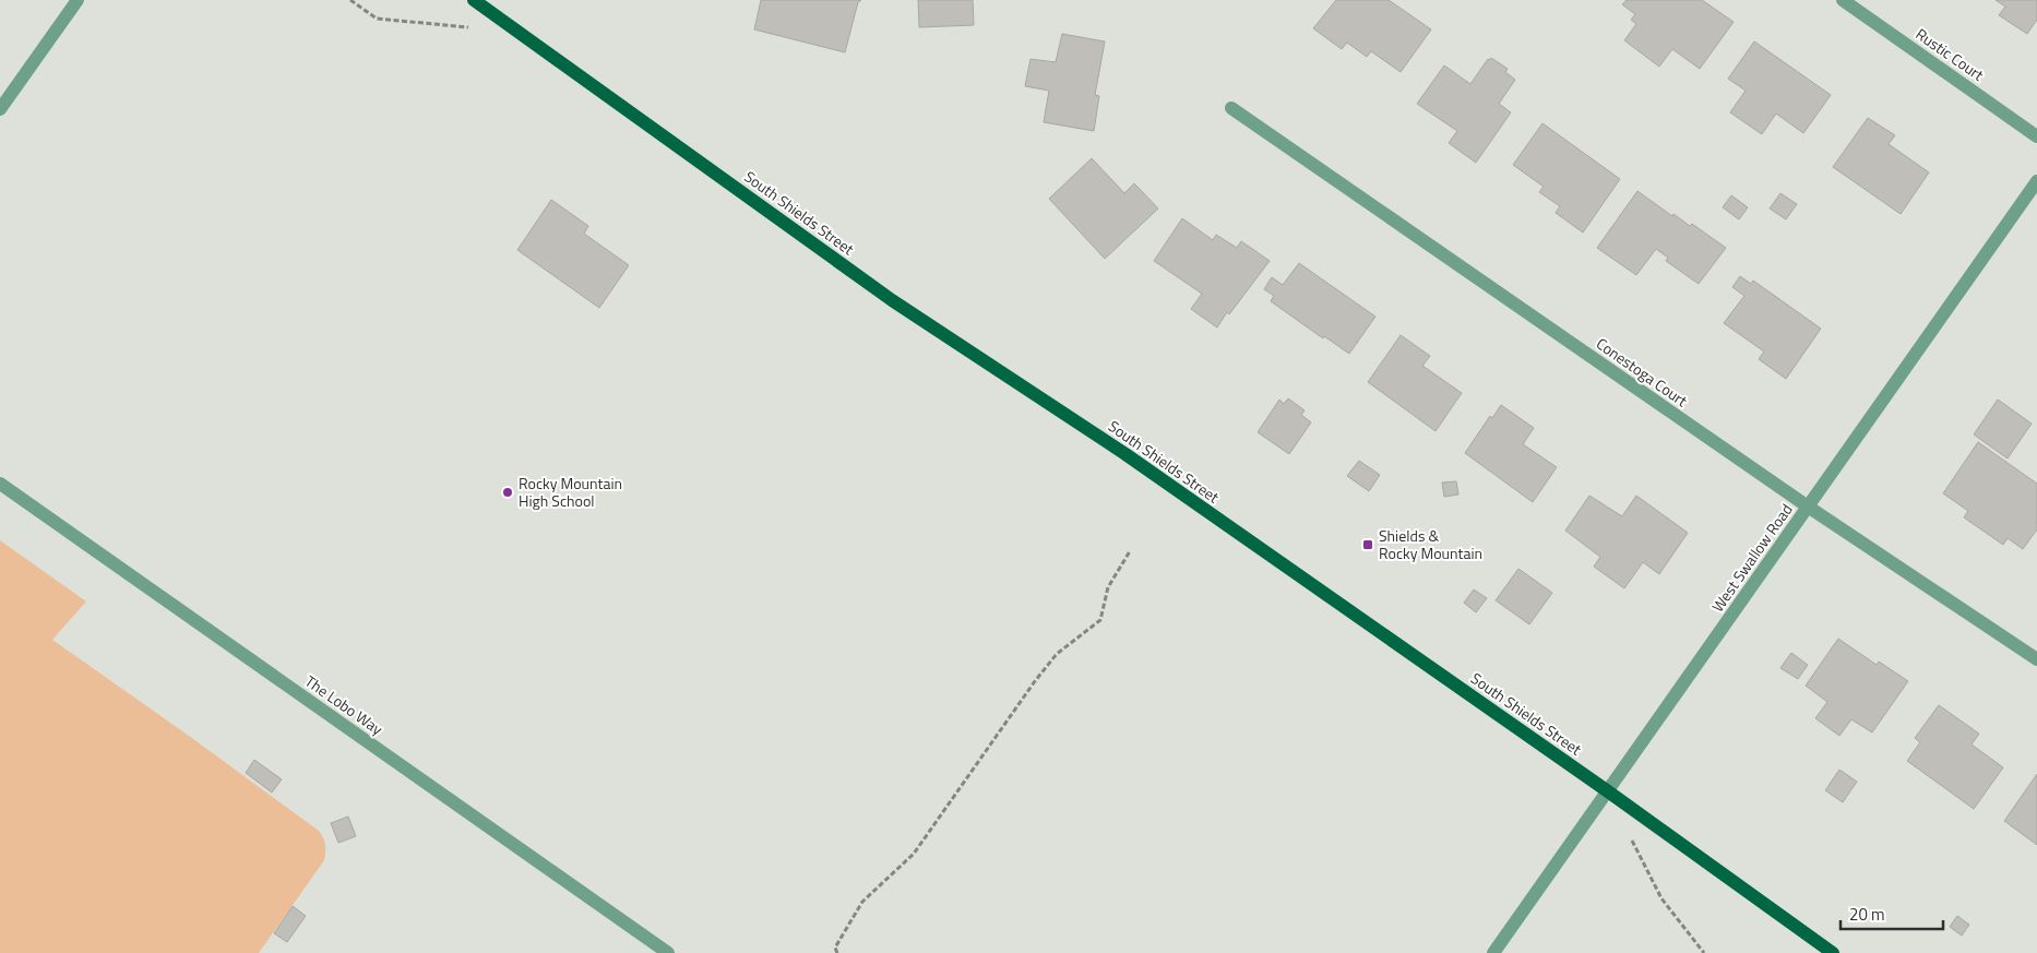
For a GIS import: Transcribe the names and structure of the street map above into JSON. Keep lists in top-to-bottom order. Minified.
{"streets":{"main road":["South Shields Street"],"street":["Rustic Court","Conestoga Court","West Swallow Road","The Lobo Way"]},"crossings":[["South Shields Street","West Swallow Road"],["Conestoga Court","West Swallow Road"]],"places":{"other":["Rocky Mountain High School"],"transit":["Shields & Rocky Mountain"]},"scale_bar":"20 m"}
